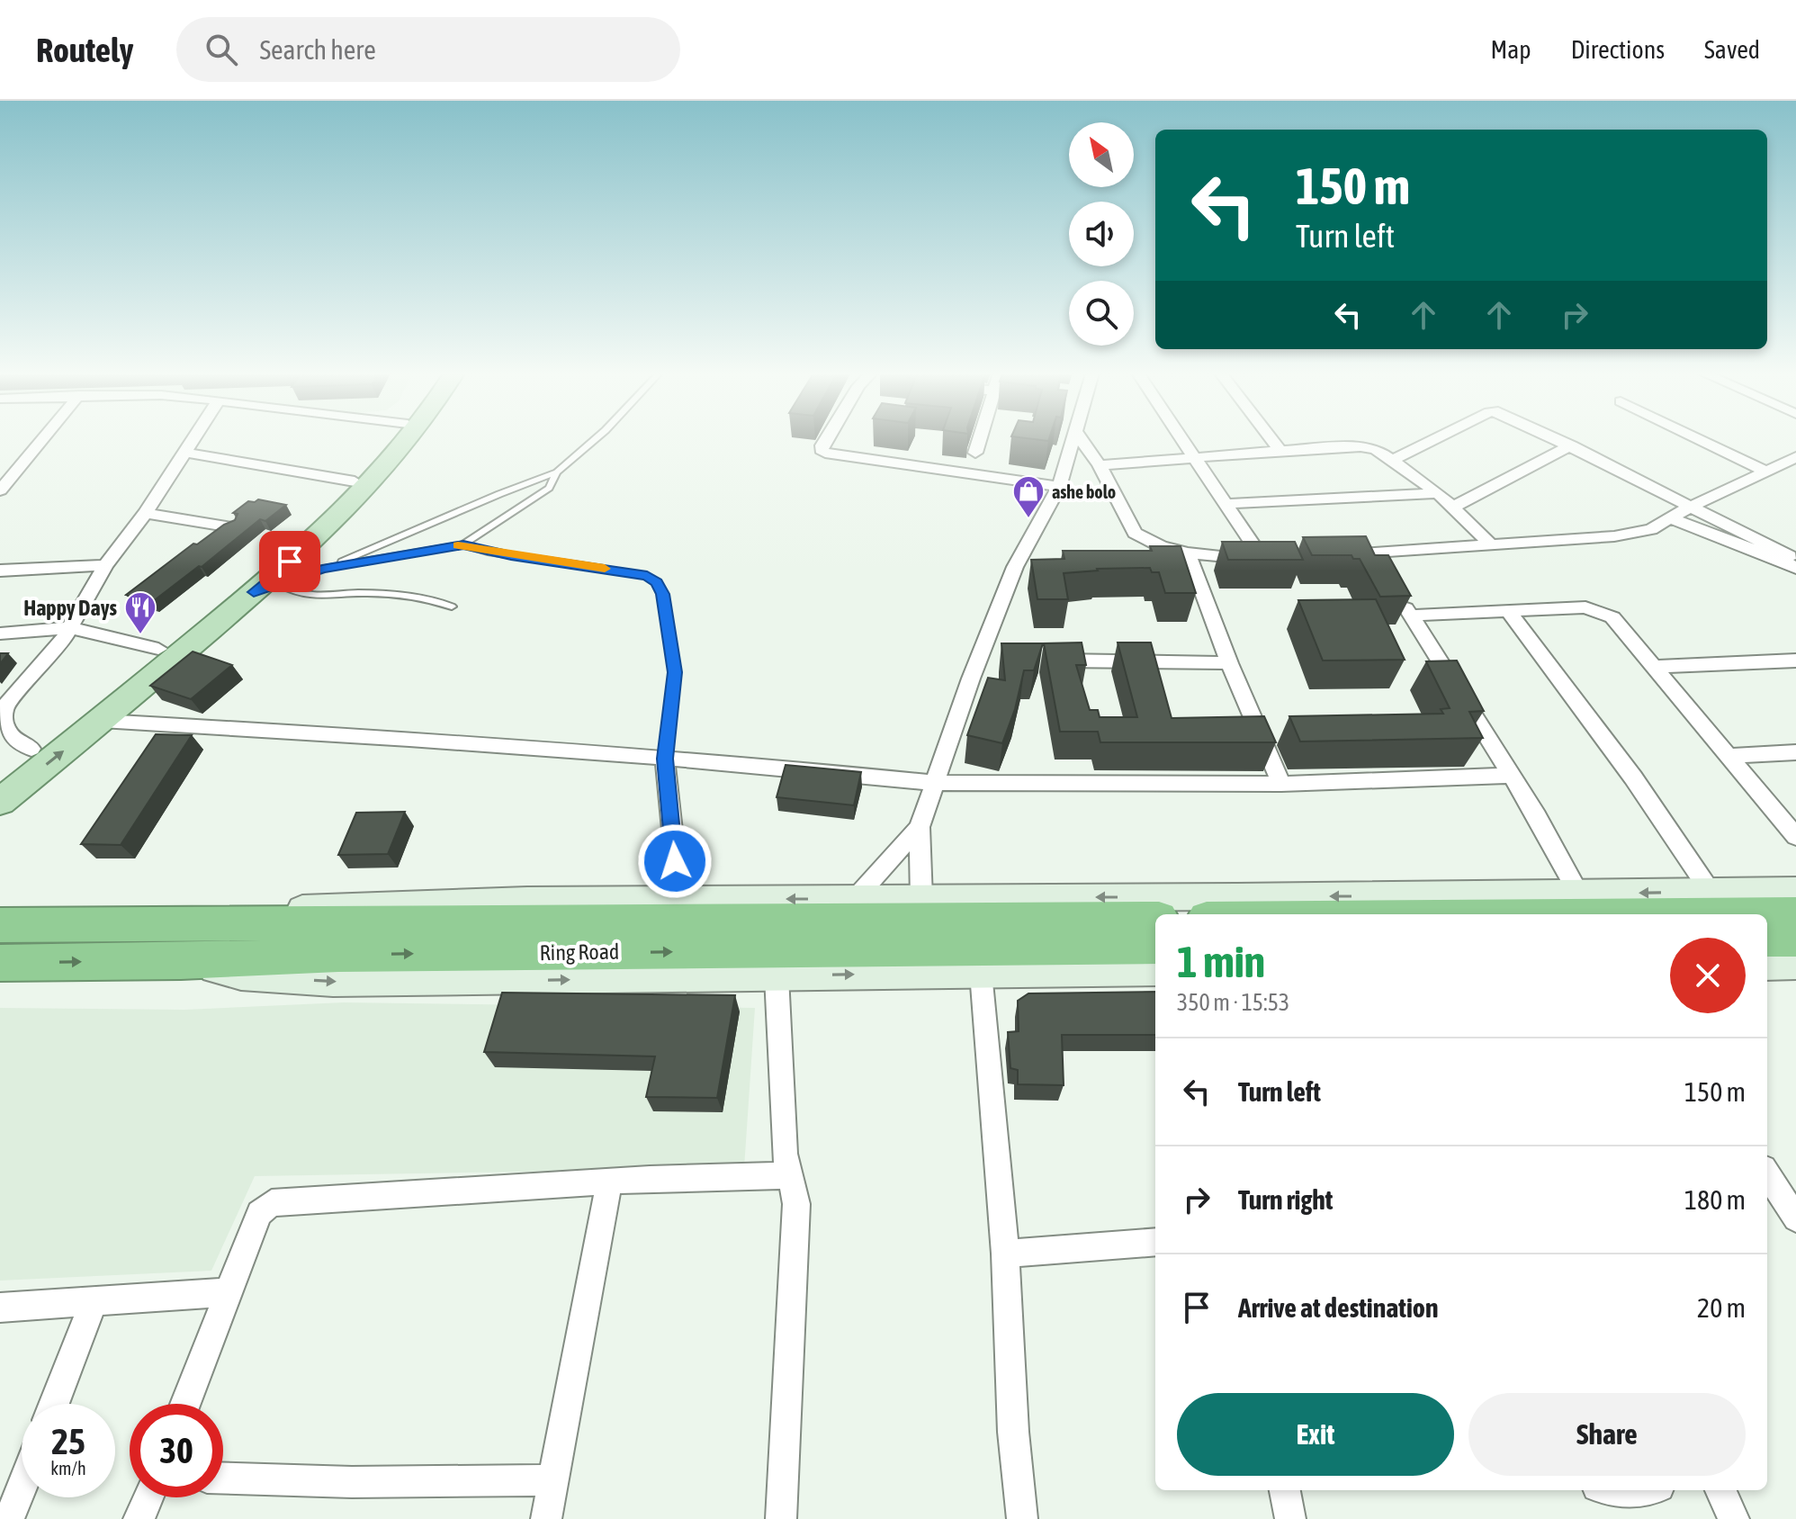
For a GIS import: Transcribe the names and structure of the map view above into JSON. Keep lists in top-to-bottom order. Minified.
{"streets":{"highway":["Ring Road"]},"places":{"shop":["ashe bolo"],"restaurant":["Happy Days"]},"north":"top left","page":{"header":"Routely","search":"Search here","nav":["Map","Directions","Saved"],"turn":["150 m","Turn left"],"heading":["1 min","350 m · 15:53"],"list":[{"name":"Turn left","value":"150 m"},{"name":"Turn right","value":"180 m"},{"name":"Arrive at destination","value":"20 m"}],"buttons":["Exit","Share"],"speed":"25 km/h","limit":"30"}}
